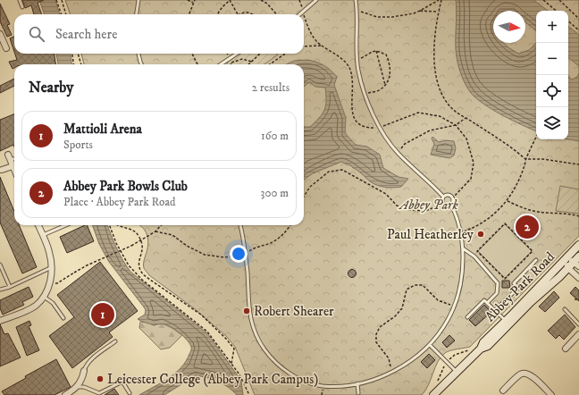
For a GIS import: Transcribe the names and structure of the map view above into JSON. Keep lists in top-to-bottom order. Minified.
{"streets":{"main road":["Abbey Park Road"]},"parks":["Abbey Park"],"places":["Paul Heatherley","Robert Shearer","Leicester College (Abbey Park Campus)"],"north":"right","page":{"map_buttons":["+","−"],"search":"Search here","heading":["Nearby","2 results"],"list":[{"mark":"1","name":"Mattioli Arena","note":"Sports","value":"160 m"},{"mark":"2","name":"Abbey Park Bowls Club","note":"Place · Abbey Park Road","value":"300 m"}],"pins":["2","1"]}}
